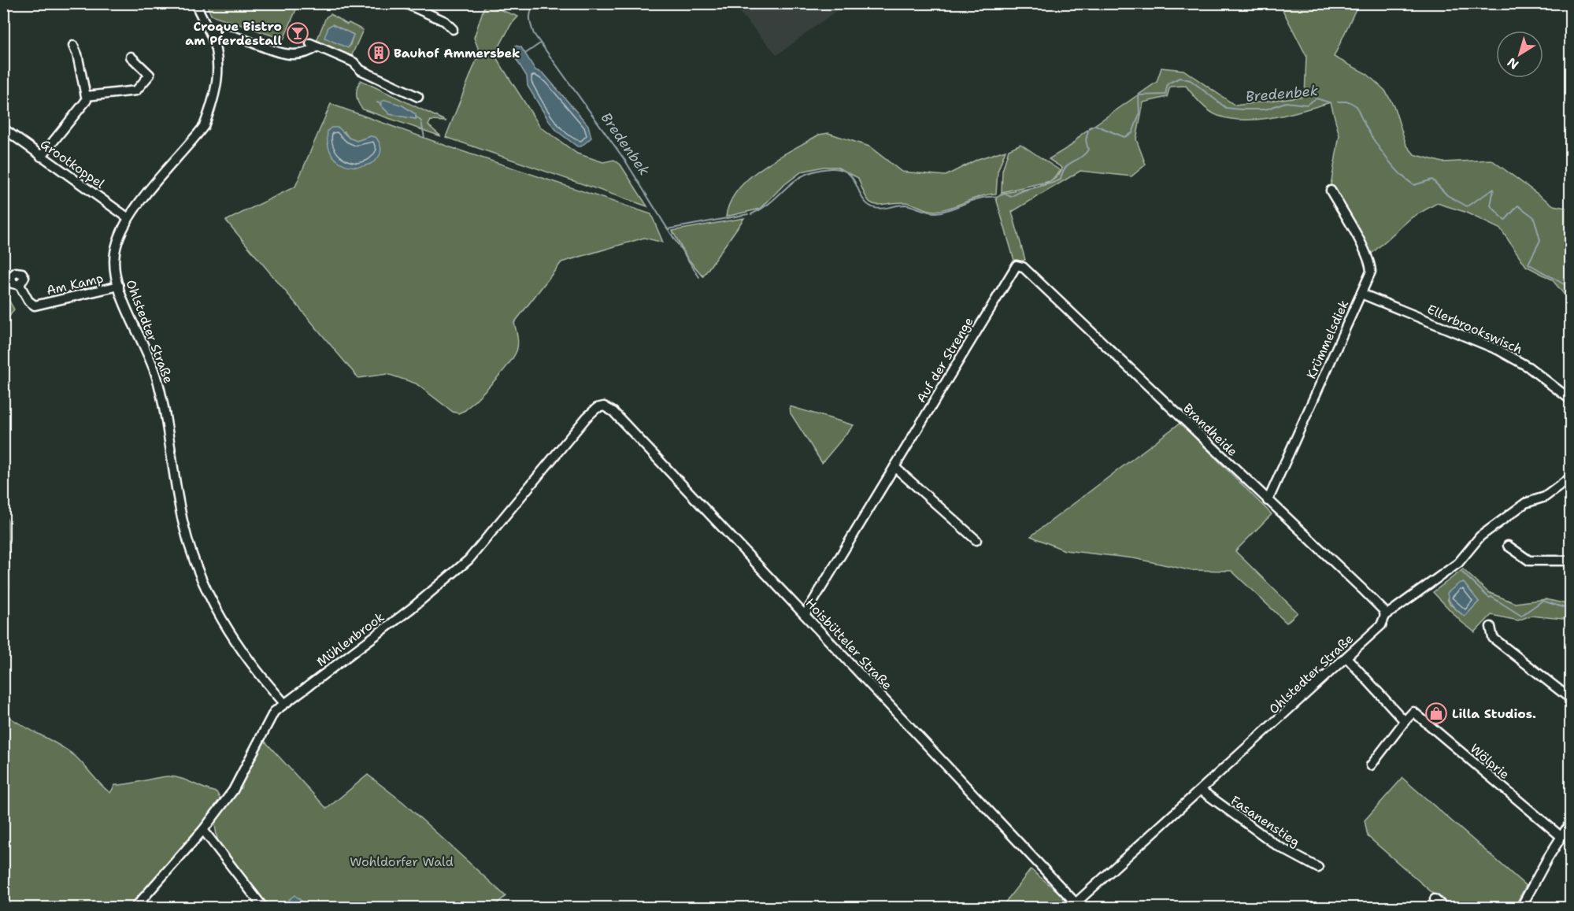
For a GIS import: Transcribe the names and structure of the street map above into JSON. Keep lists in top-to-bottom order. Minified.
{"streets":{"street":["Grootkoppel","Am Kamp","Ellerbrookswisch","Ohlstedter Straße","Krümmelsdiek","Auf der Strenge","Brandheide","Mühlenbrook","Hoisbütteler Straße","Wölprie","Fasanenstieg"]},"crossings":[["Grootkoppel","Ohlstedter Straße"],["Am Kamp","Ohlstedter Straße"],["Ellerbrookswisch","Krümmelsdiek"],["Ohlstedter Straße","Brandheide"],["Ohlstedter Straße","Mühlenbrook"],["Ohlstedter Straße","Hoisbütteler Straße"],["Ohlstedter Straße","Fasanenstieg"],["Krümmelsdiek","Brandheide"],["Auf der Strenge","Brandheide"],["Auf der Strenge","Hoisbütteler Straße"],["Mühlenbrook","Hoisbütteler Straße"]],"water":["Bredenbek"],"parks":["Wohldorfer Wald"],"places":{"bar":["Croque Bistro am Pferdestall"],"building":["Bauhof Ammersbek"],"shop":["Lilla Studios."]},"north":"bottom left"}
